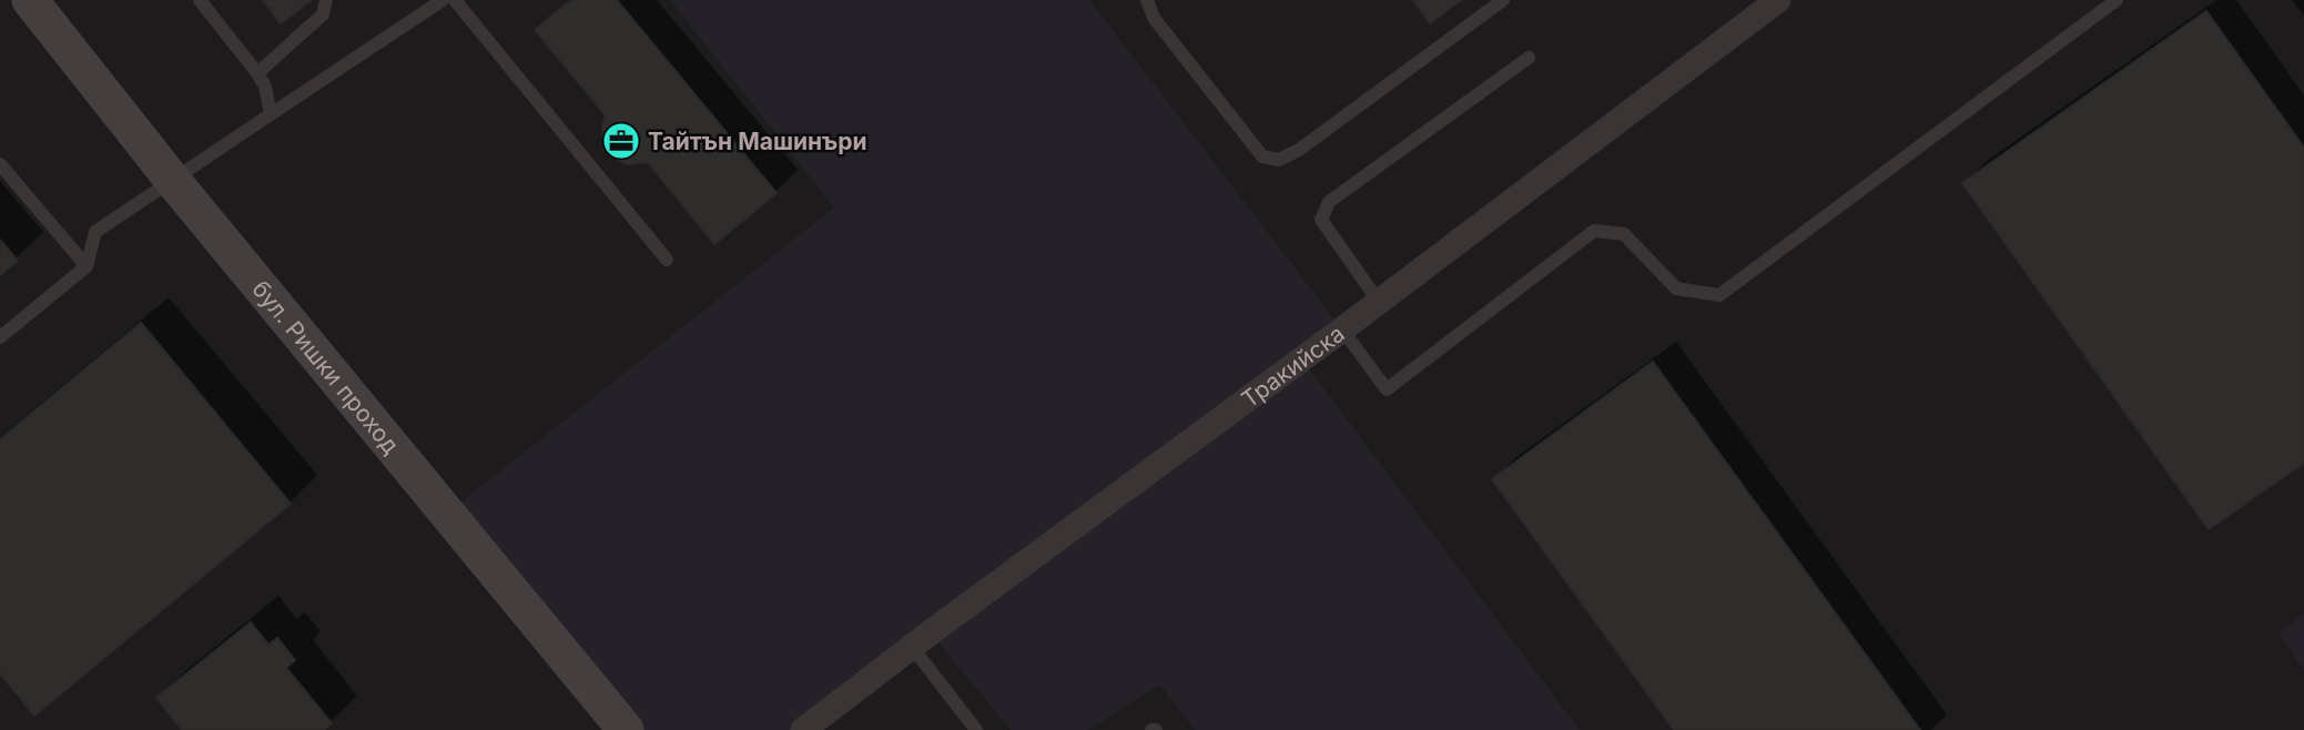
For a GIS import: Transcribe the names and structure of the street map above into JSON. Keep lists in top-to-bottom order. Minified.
{"streets":{"main road":["бул. Ришки проход"],"street":["Тракийска"]},"places":{"office":["Тайтън Машинъри"]}}
